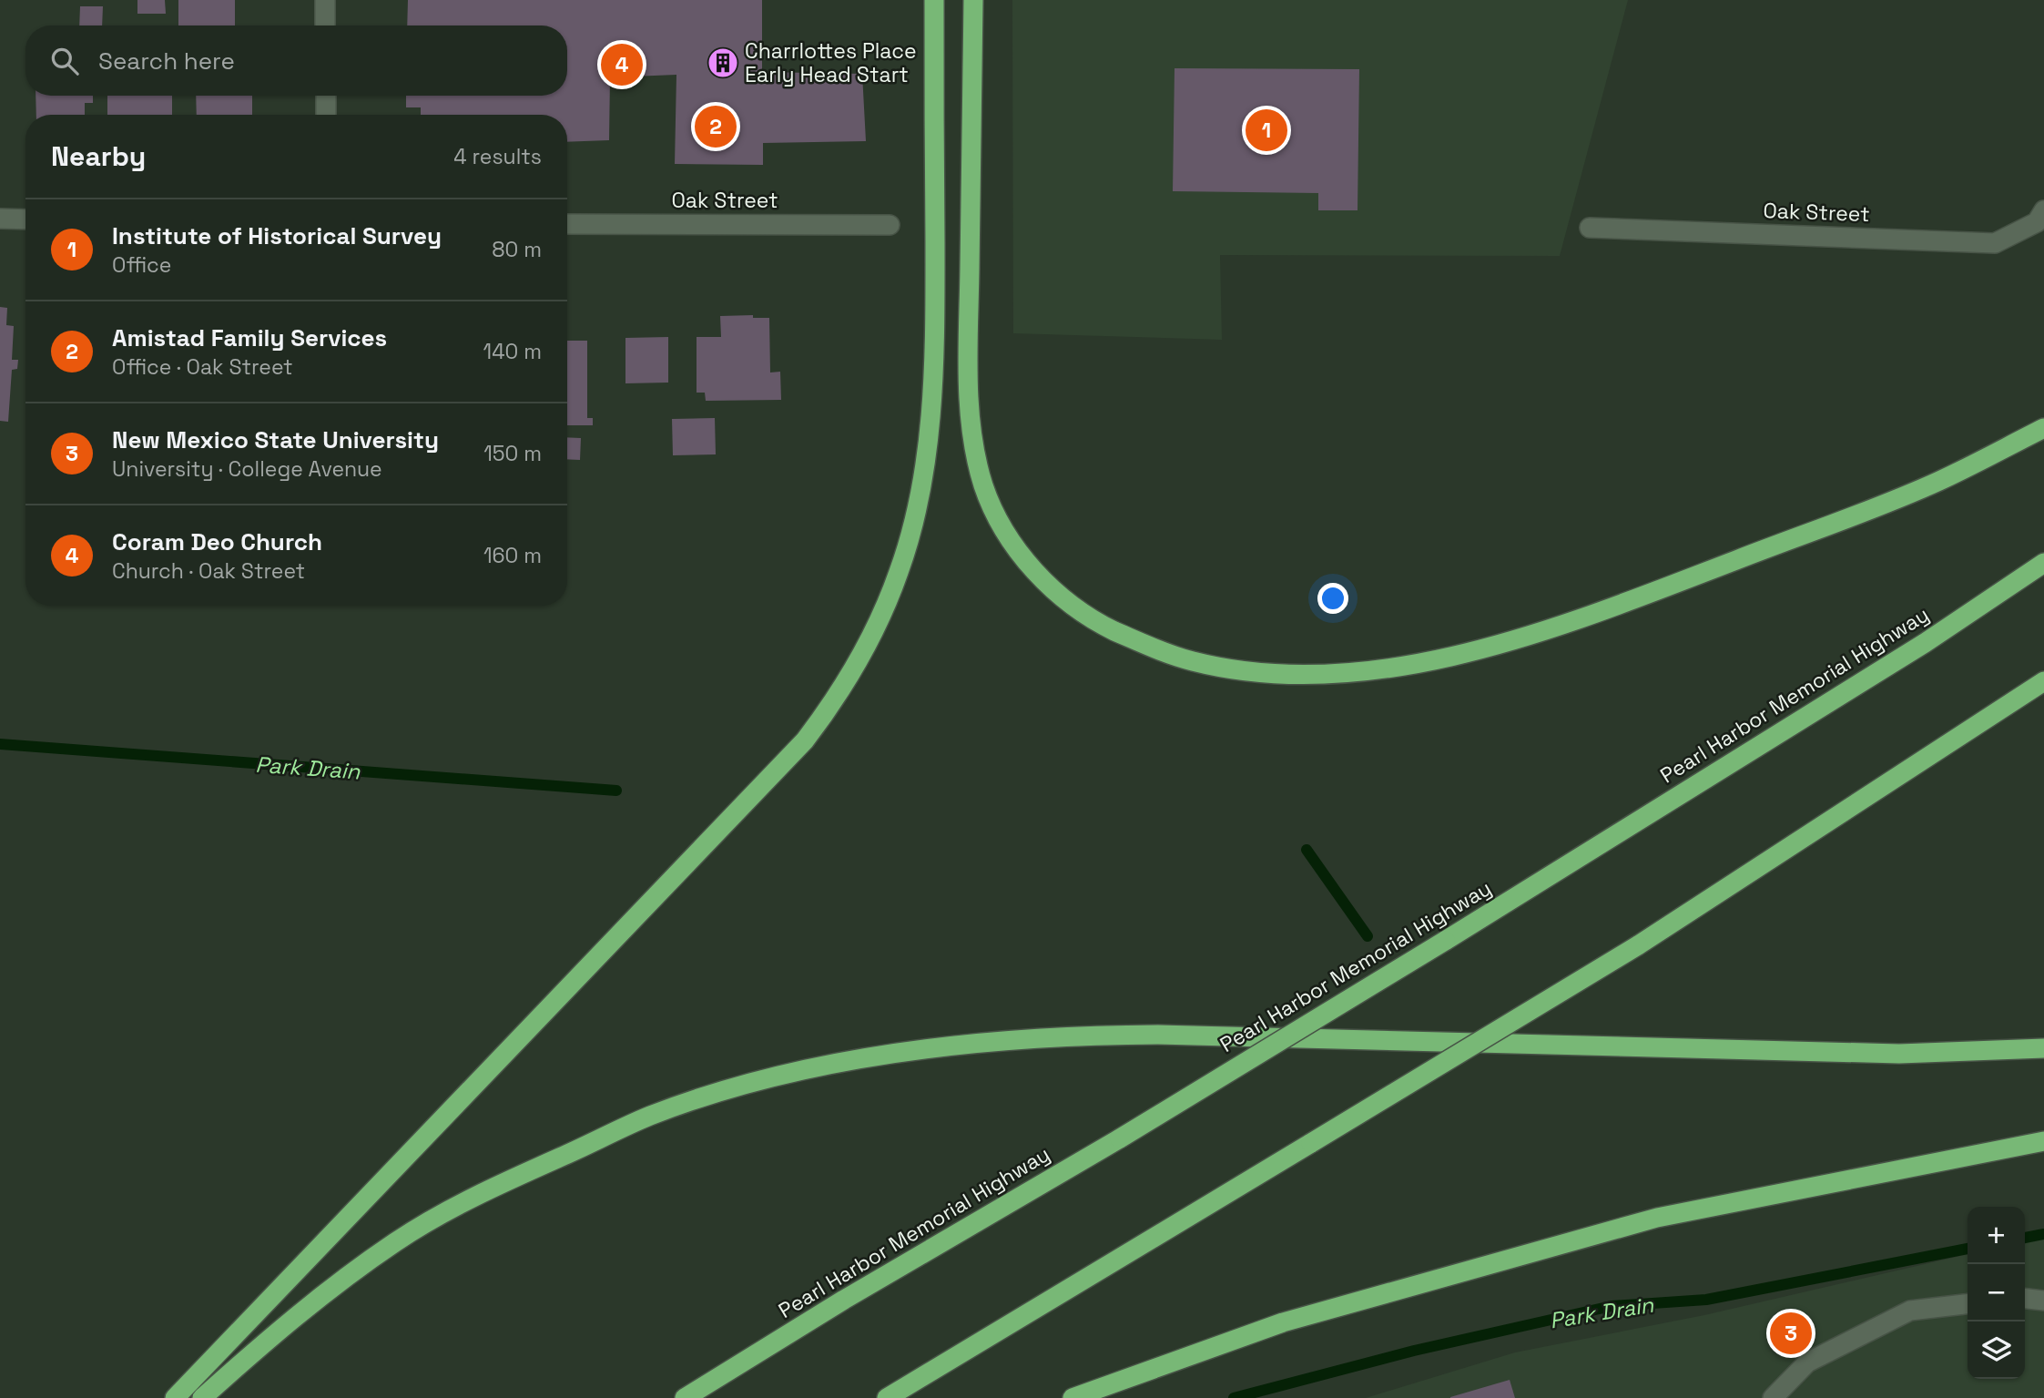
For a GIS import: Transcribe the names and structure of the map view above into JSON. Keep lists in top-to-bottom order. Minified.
{"streets":{"highway":["Pearl Harbor Memorial Highway"],"street":["Oak Street"]},"water":["Park Drain"],"places":{"building":["Charrlottes Place Early Head Start"]},"page":{"search":"Search here","pins":["4","2","1","3"],"heading":["Nearby","4 results"],"list":[{"mark":"1","name":"Institute of Historical Survey","note":"Office","value":"80 m"},{"mark":"2","name":"Amistad Family Services","note":"Office · Oak Street","value":"140 m"},{"mark":"3","name":"New Mexico State University","note":"University · College Avenue","value":"150 m"},{"mark":"4","name":"Coram Deo Church","note":"Church · Oak Street","value":"160 m"}],"map_buttons":["+","−"]}}
